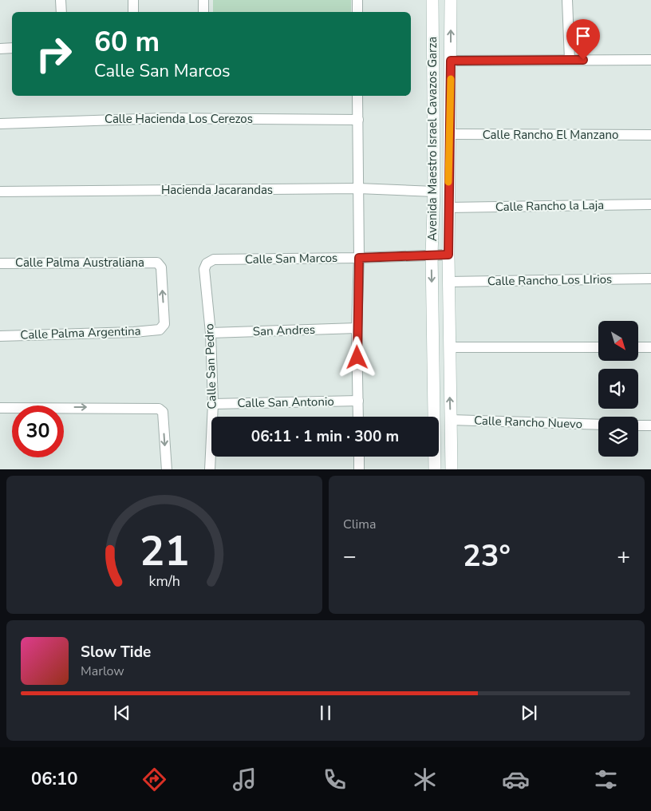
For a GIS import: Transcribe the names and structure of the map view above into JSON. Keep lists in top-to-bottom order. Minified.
{"streets":{"street":["Calle Hacienda Los Cerezos","Calle Rancho El Manzano","Avenida Maestro Israel Cavazos Garza","Hacienda Jacarandas","Calle Rancho la Laja","Calle San Marcos","Calle Palma Australiana","Calle Rancho Los LIrios","San Andres","Calle Palma Argentina","Calle San Pedro","Calle San Antonio","Calle Rancho Nuevo"]},"crossings":[["Calle Rancho El Manzano","Avenida Maestro Israel Cavazos Garza"],["Avenida Maestro Israel Cavazos Garza","Hacienda Jacarandas"],["Avenida Maestro Israel Cavazos Garza","Calle Rancho la Laja"],["Avenida Maestro Israel Cavazos Garza","Calle San Marcos"],["Avenida Maestro Israel Cavazos Garza","Calle Rancho Los LIrios"],["Avenida Maestro Israel Cavazos Garza","Calle Rancho Nuevo"],["Calle San Marcos","Calle San Pedro"],["Calle Palma Australiana","Calle Palma Argentina"],["San Andres","Calle San Pedro"],["Calle San Pedro","Calle San Antonio"]],"north":"bottom right","page":{"turn":["60 m","Calle San Marcos"],"limit":"30","trip":"06:11 · 1 min · 300 m","tile":"Clima","heat":["−","23°","+"],"song":["Slow Tide","Marlow"],"tabs":"06:10","gauge":["21","km/h"]}}
